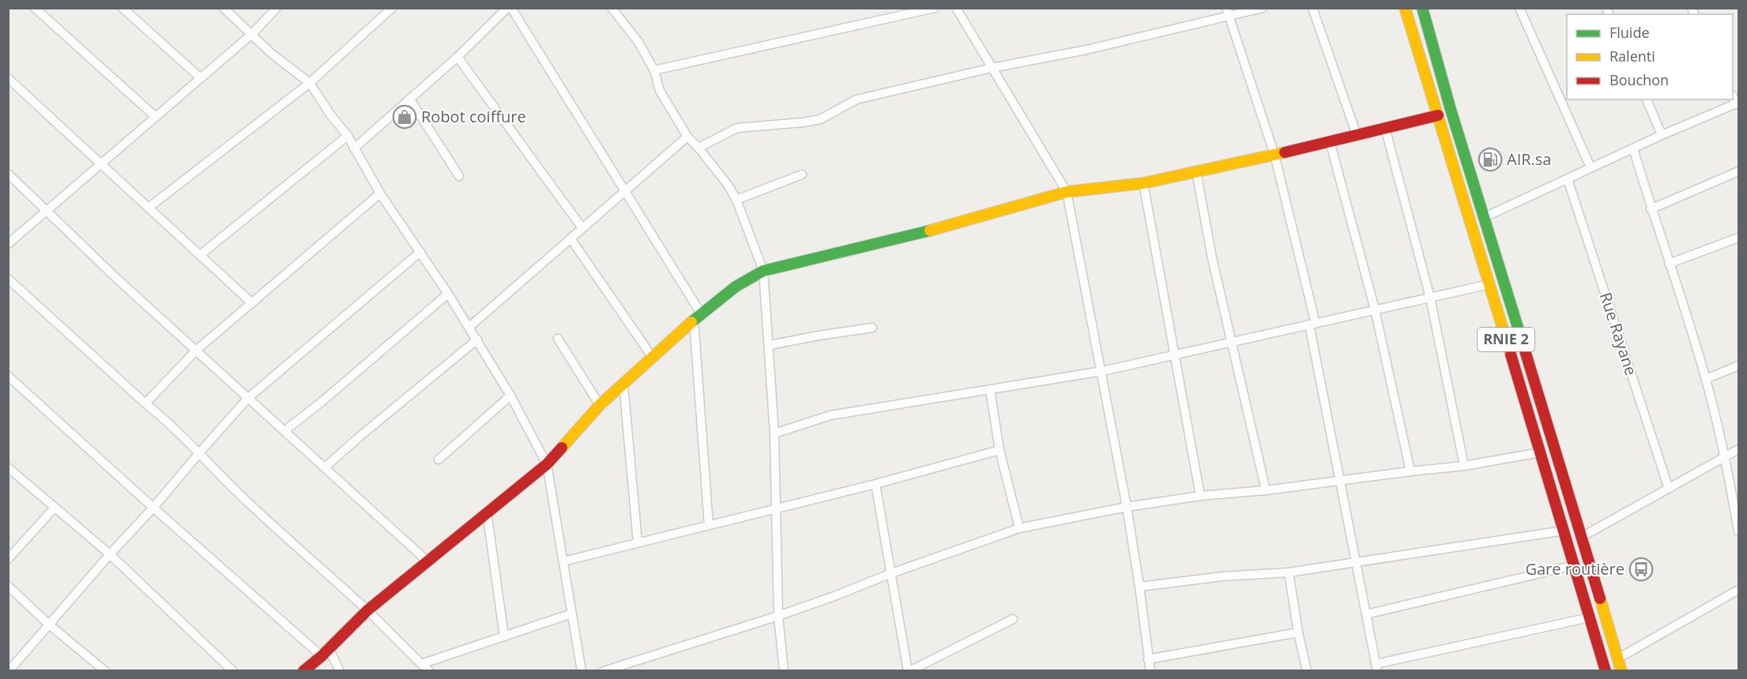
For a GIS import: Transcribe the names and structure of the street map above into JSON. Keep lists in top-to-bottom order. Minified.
{"streets":{"main road":["RNIE 2"],"street":["Rue Rayane"]},"places":{"shop":["Robot coiffure"],"fuel station":["AIR.sa"],"bus stop":["Gare routière"]},"legend":["Fluide","Ralenti","Bouchon"]}
